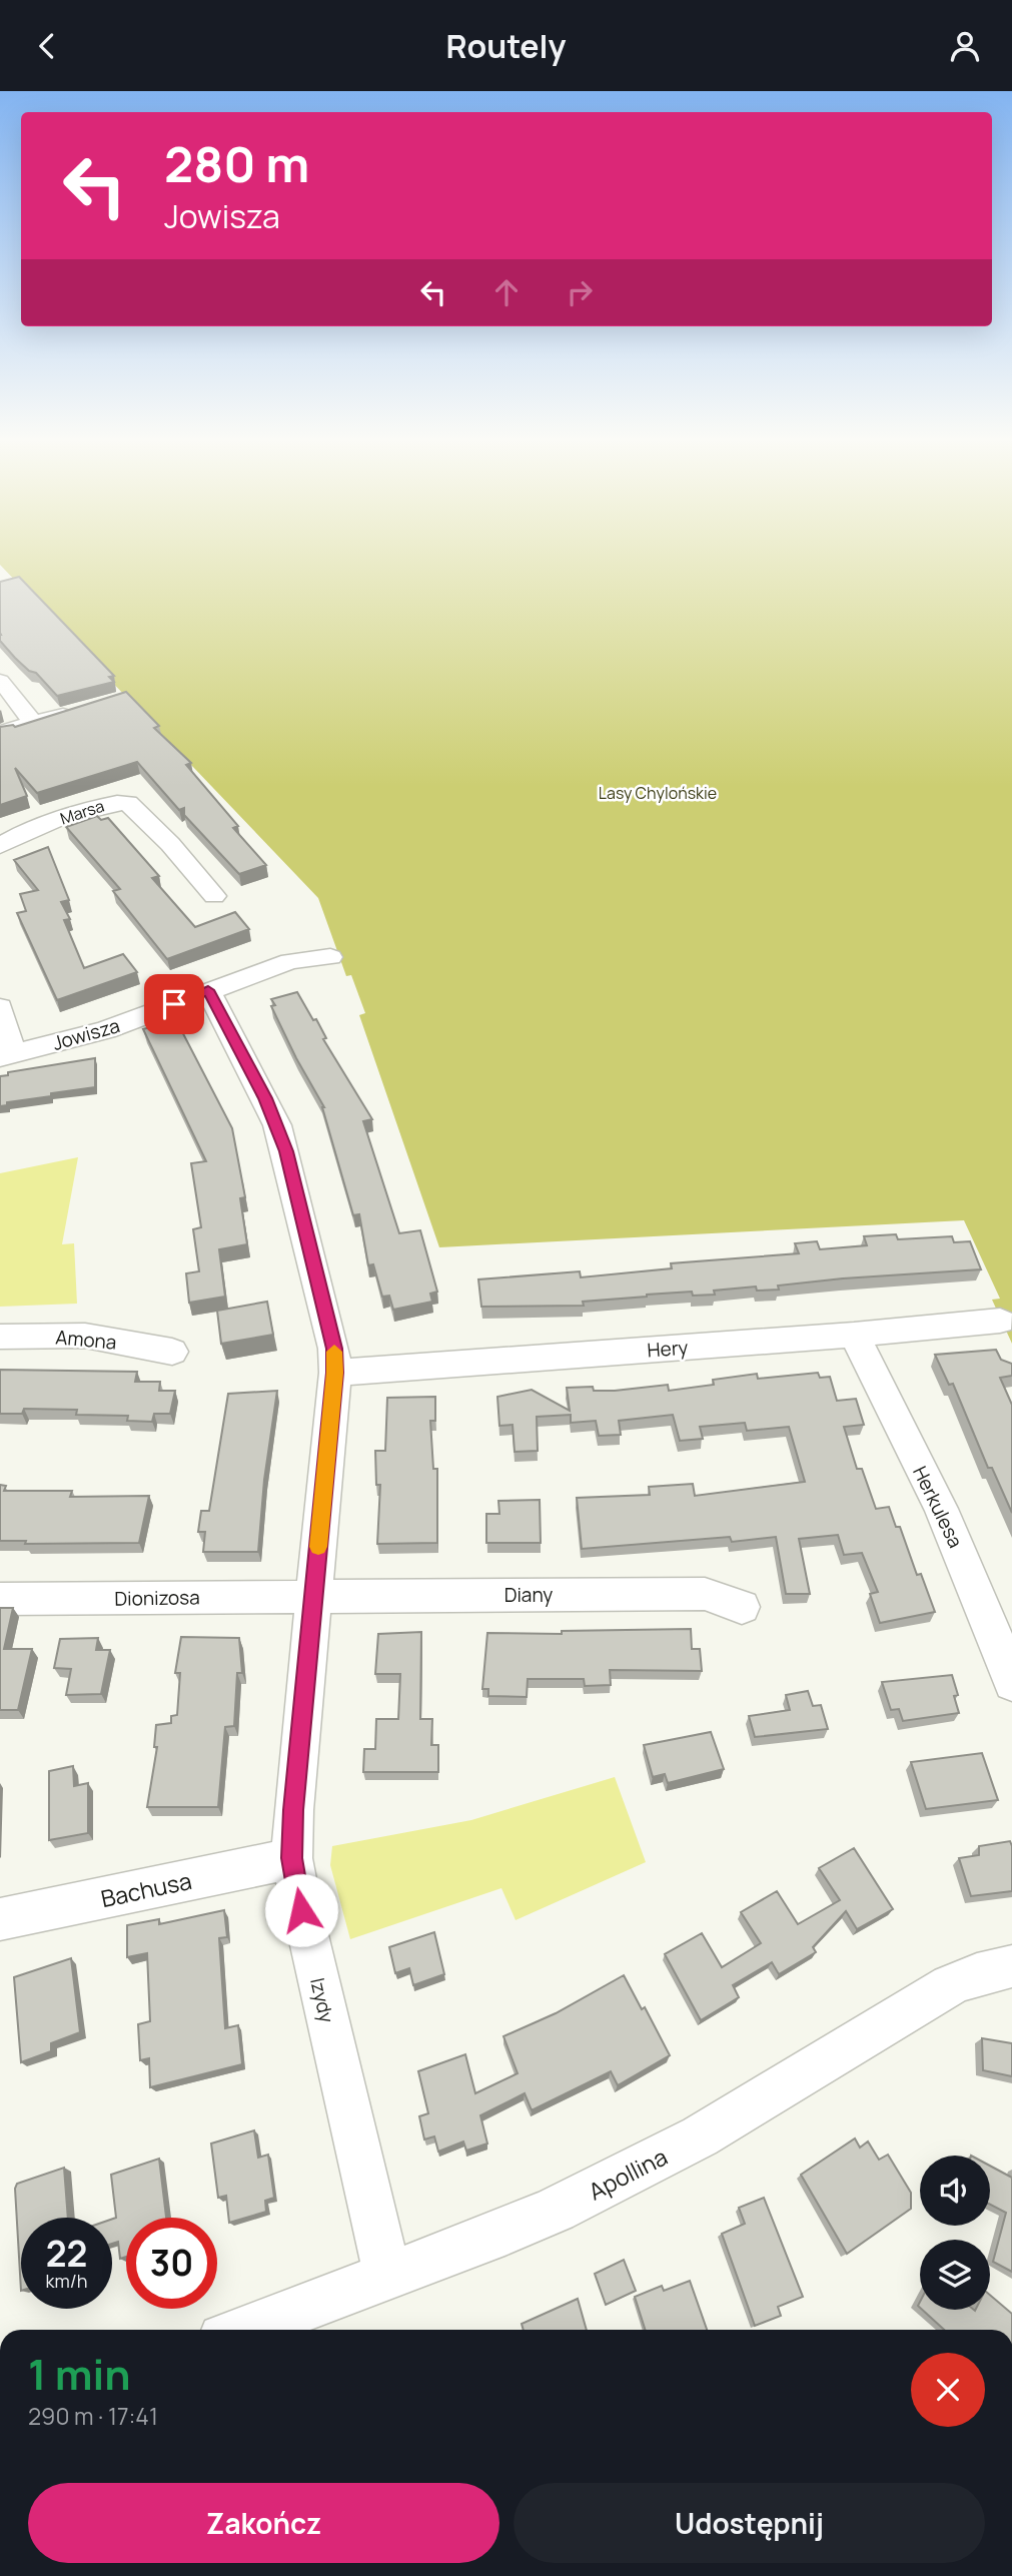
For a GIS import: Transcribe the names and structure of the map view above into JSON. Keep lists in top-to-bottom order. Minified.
{"streets":{"street":["Marsa","Jowisza","Amona","Hery","Herkulesa","Diany","Dionizosa","Bachusa","Izydy","Apollina"]},"crossings":[["Jowisza","Izydy"],["Hery","Herkulesa"],["Hery","Izydy"],["Diany","Dionizosa"],["Diany","Izydy"],["Dionizosa","Izydy"],["Bachusa","Izydy"],["Izydy","Apollina"]],"parks":["Lasy Chylońskie"],"page":{"header":"Routely","turn":["280 m","Jowisza"],"speed":"22 km/h","limit":"30","heading":["1 min","290 m · 17:41"],"buttons":["Zakończ","Udostępnij"]}}
